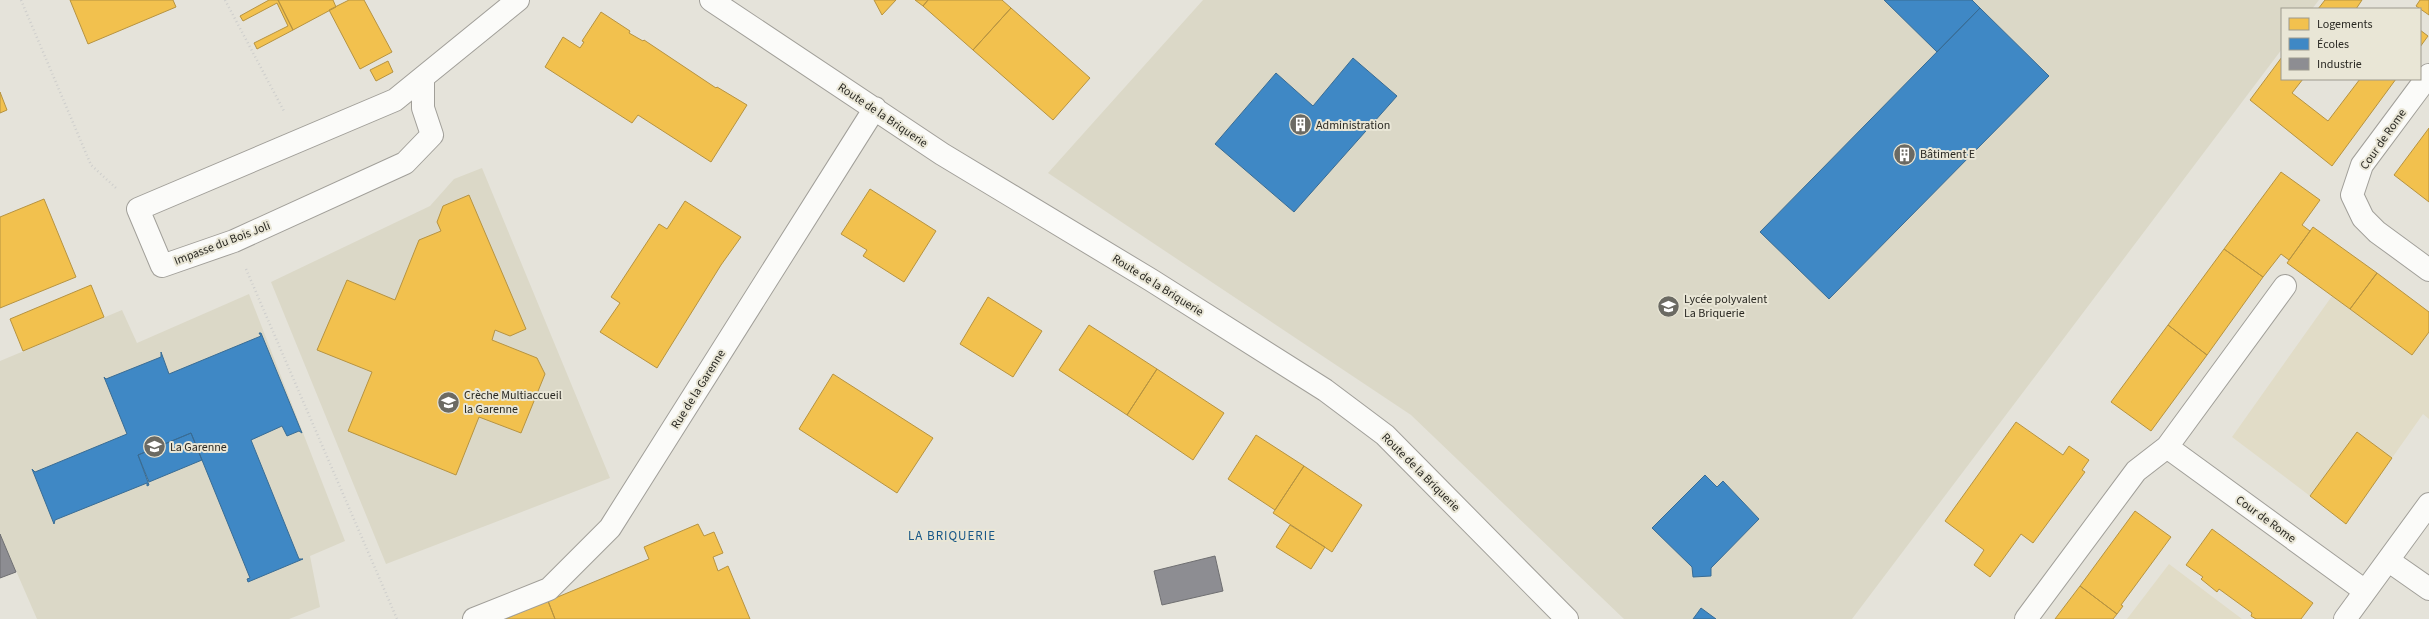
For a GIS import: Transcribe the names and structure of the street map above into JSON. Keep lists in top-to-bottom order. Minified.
{"streets":{"street":["Route de la Briquerie","Cour de Rome","Impasse du Bois Joli","Rue de la Garenne"]},"crossings":[["Route de la Briquerie","Rue de la Garenne"]],"districts":["LA BRIQUERIE"],"places":{"building":["Administration","Bâtiment E"],"school or university":["Lycée polyvalent La Briquerie","Crèche Multiaccueil la Garenne","La Garenne"]},"legend":["Logements","Écoles","Industrie"]}
